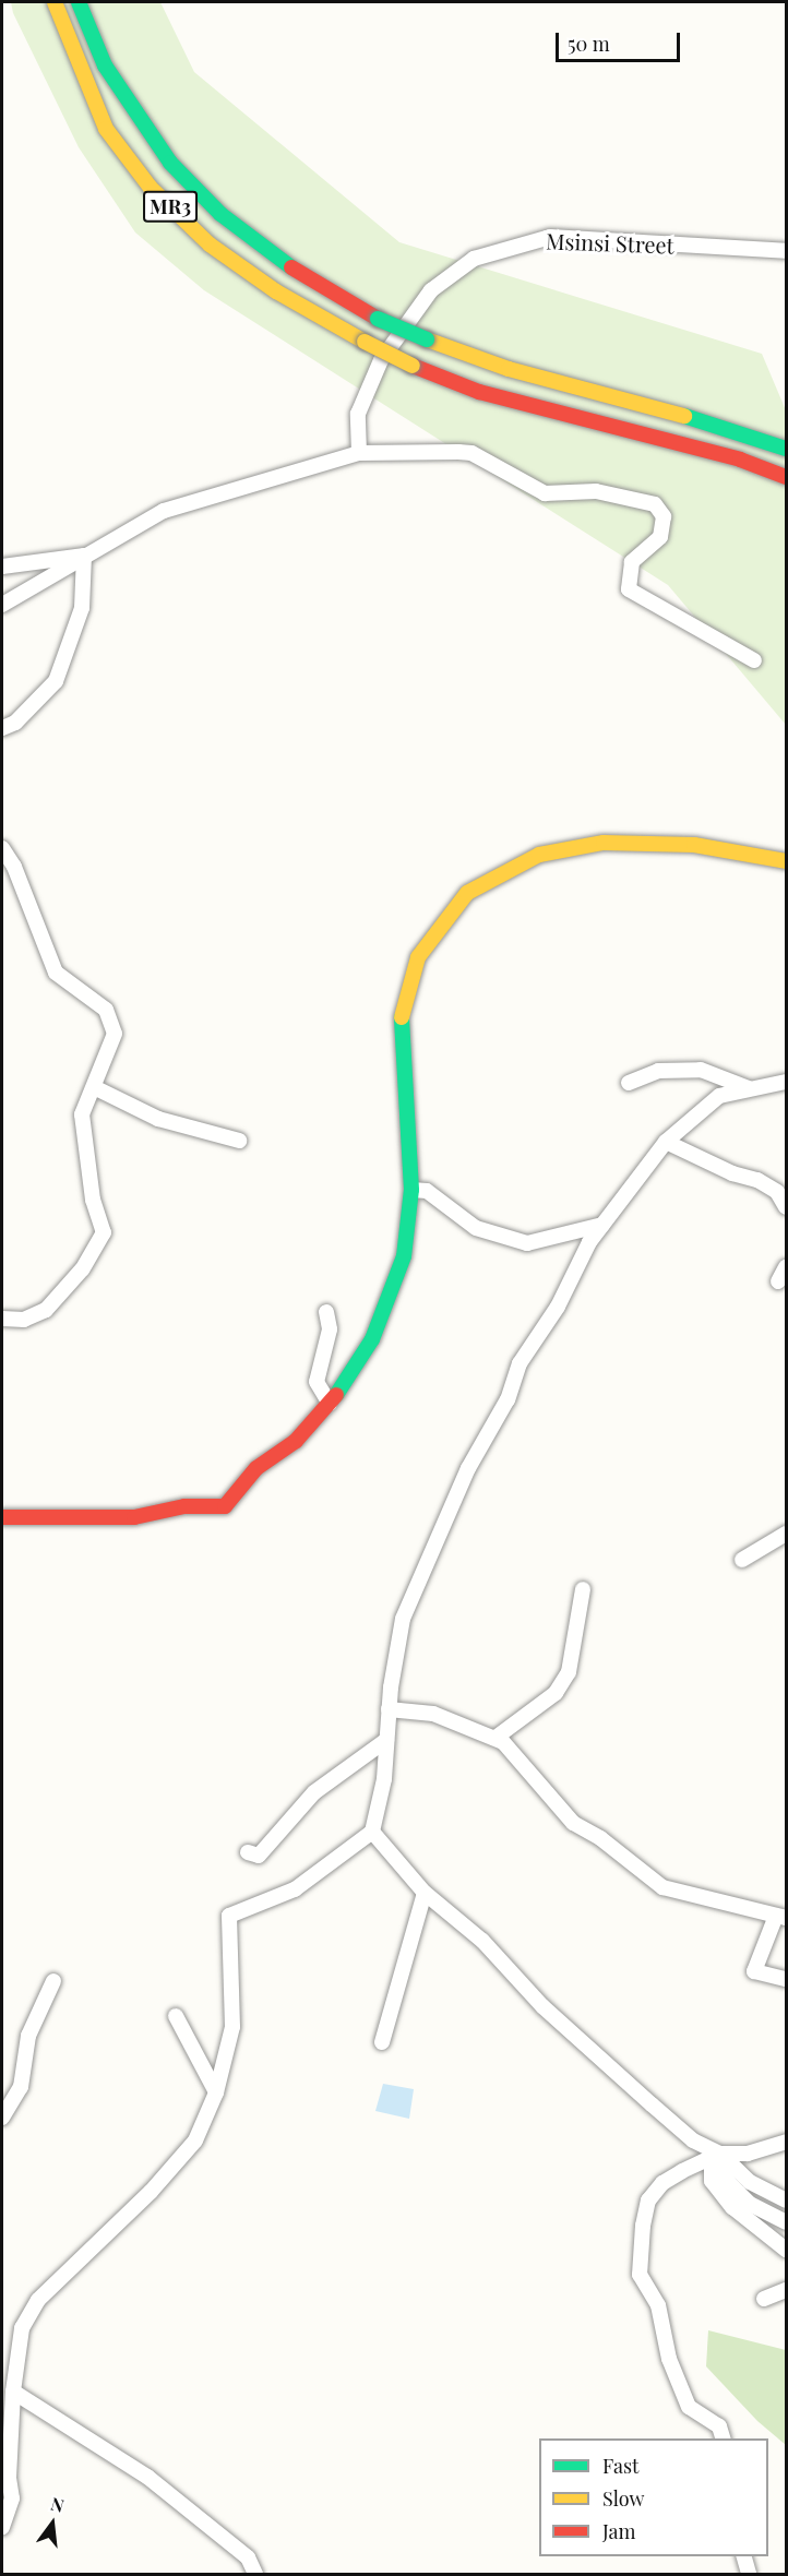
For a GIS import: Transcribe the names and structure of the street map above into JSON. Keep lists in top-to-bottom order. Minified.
{"streets":{"main road":["MR3"],"street":["Msinsi Street"]},"legend":["Fast","Slow","Jam"],"scale_bar":"50 m","north":"top"}
